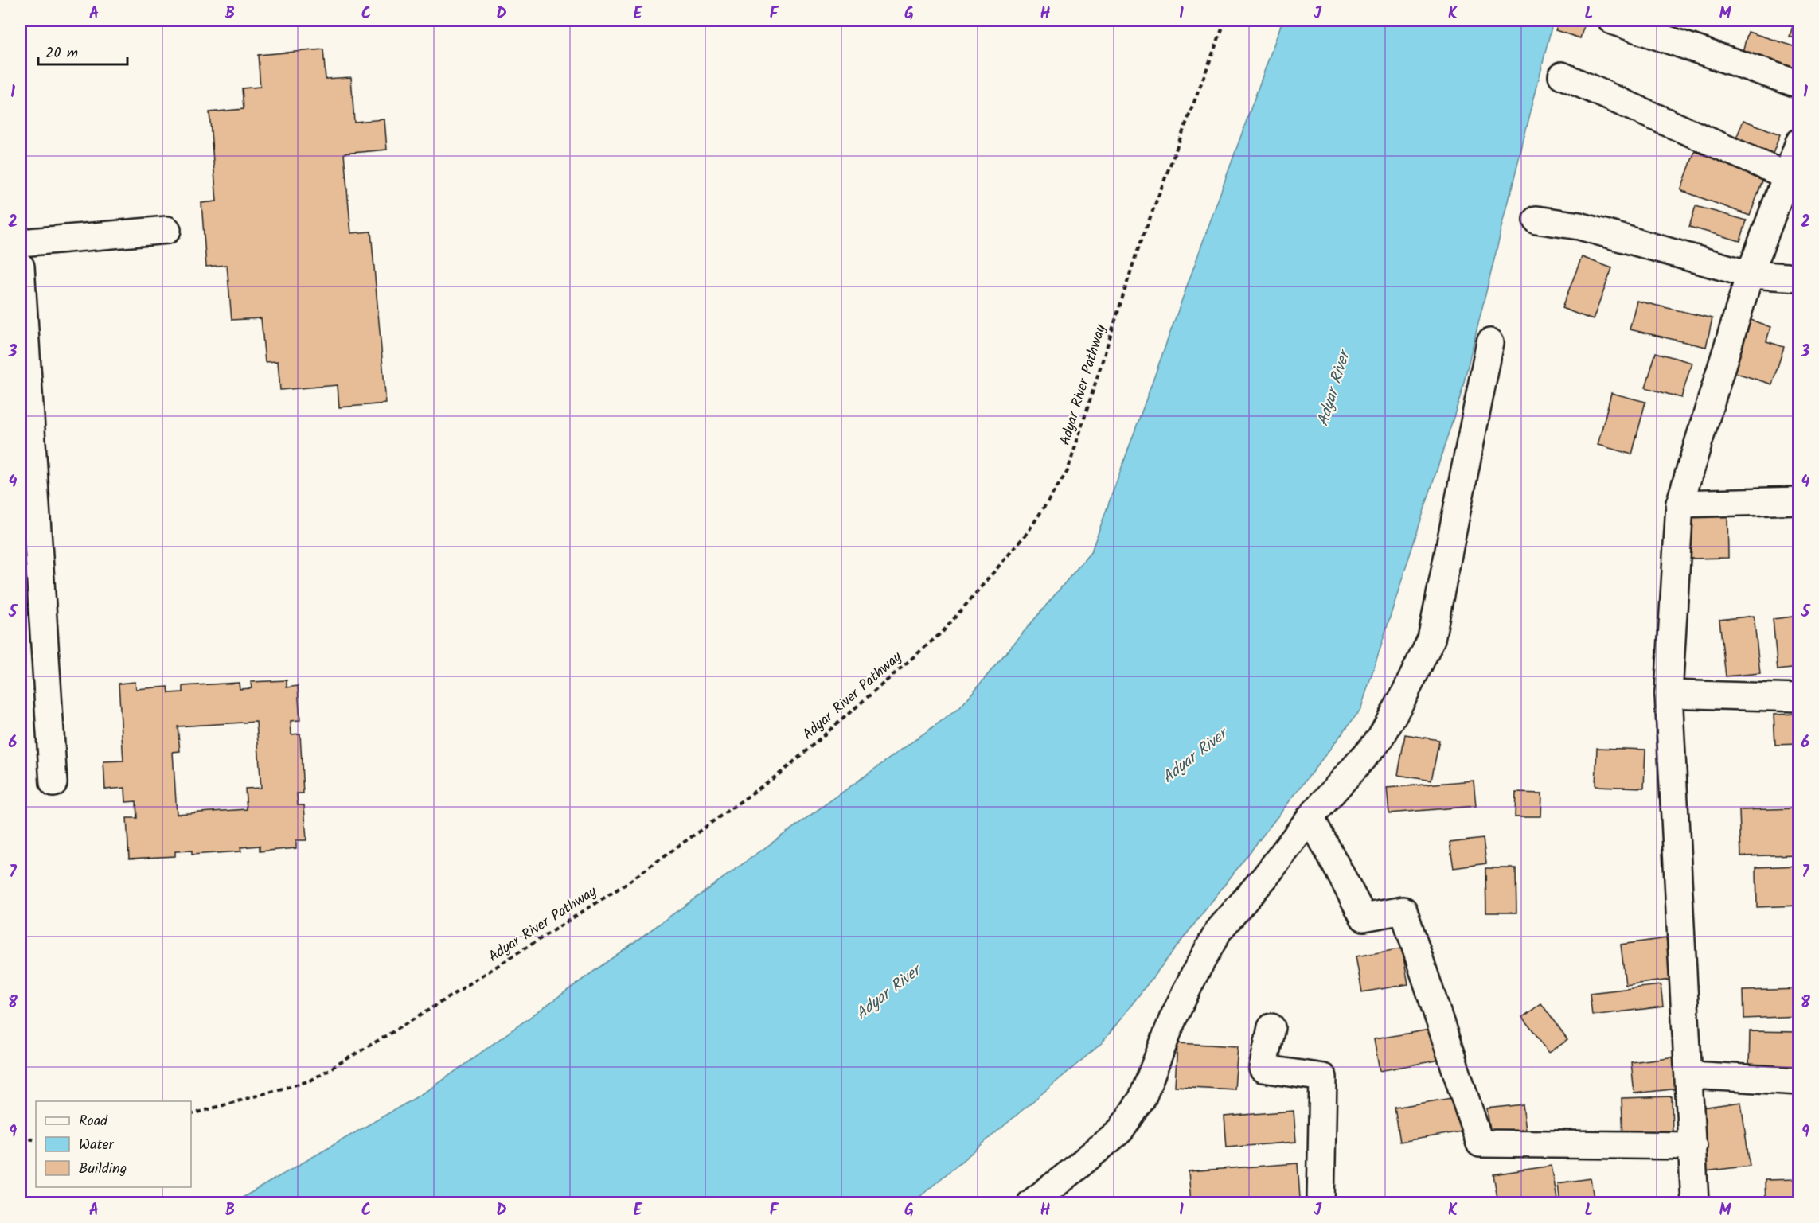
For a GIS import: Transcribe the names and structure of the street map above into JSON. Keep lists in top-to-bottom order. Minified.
{"streets":{"path":["Adyar River Pathway"]},"water":["Adyar River"],"legend":["Road","Water","Building"],"scale_bar":"20 m","grid":{"columns":["A","B","C","D","E","F","G","H","I","J","K","L","M"],"rows":["1","2","3","4","5","6","7","8","9"]}}
